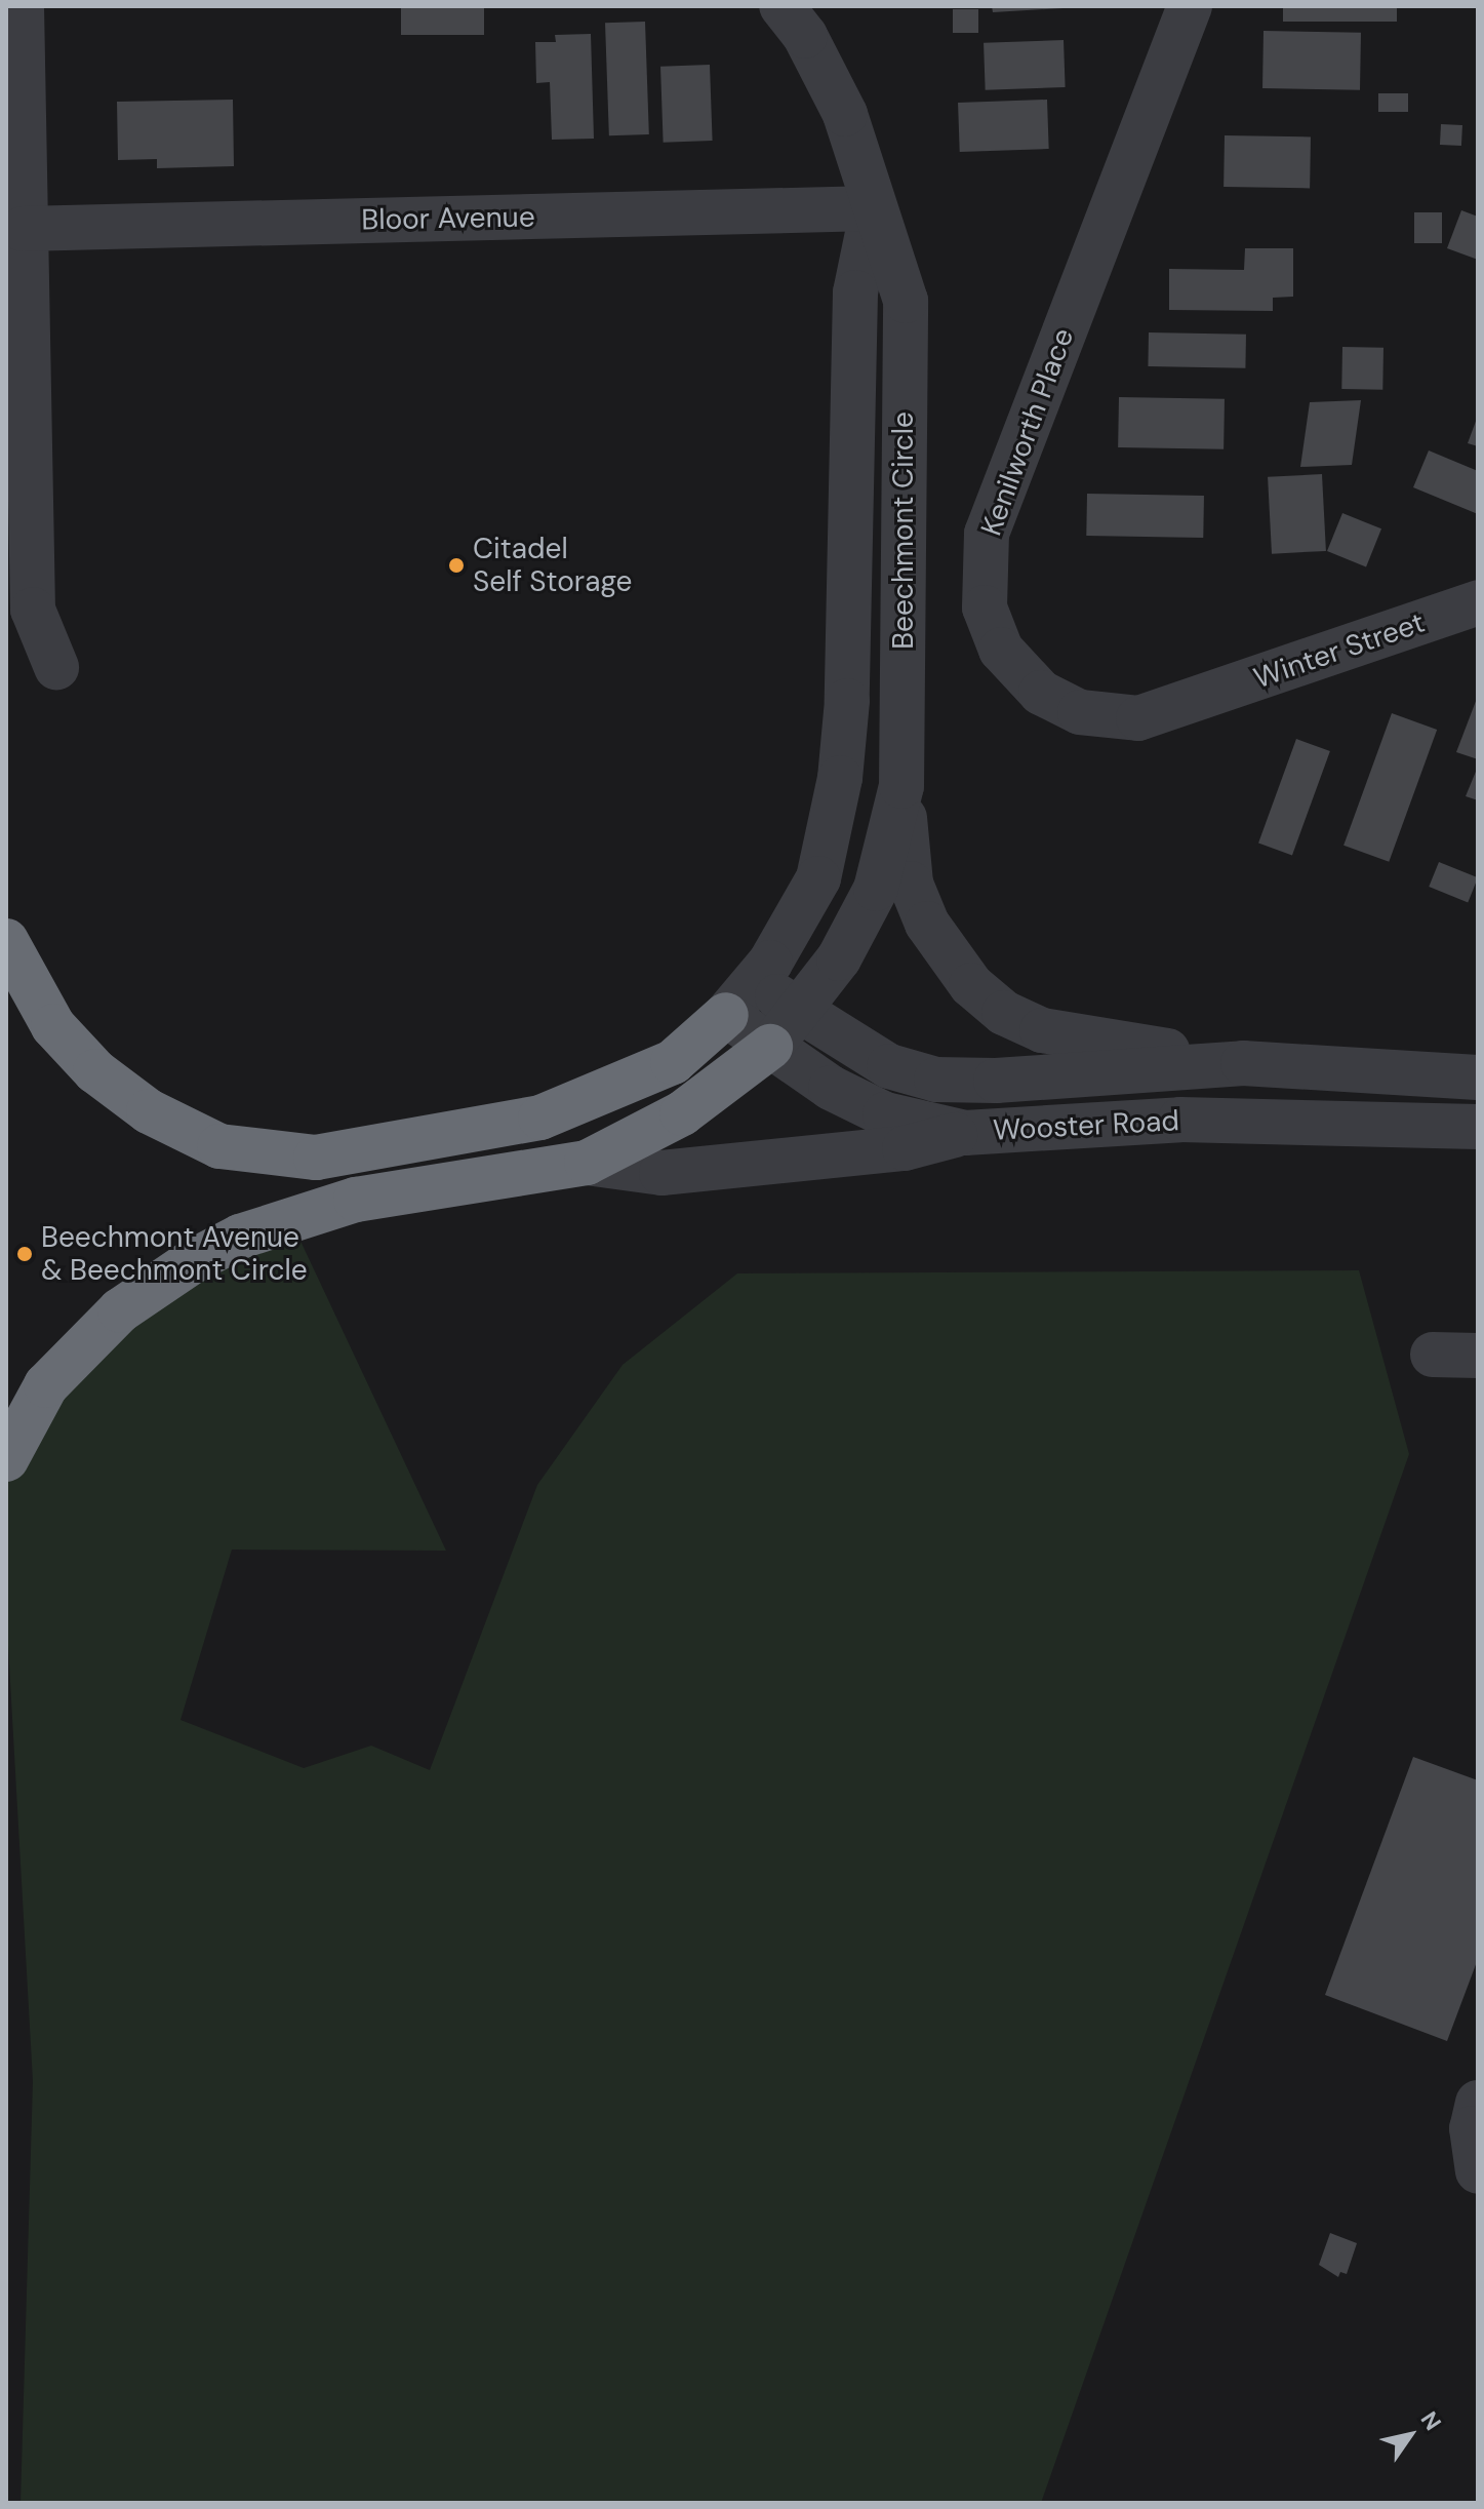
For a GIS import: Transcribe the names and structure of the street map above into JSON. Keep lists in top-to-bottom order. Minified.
{"streets":{"street":["Bloor Avenue","Kenilworth Place","Beechmont Circle","Winter Street","Wooster Road"]},"crossings":[["Bloor Avenue","Beechmont Circle"],["Kenilworth Place","Winter Street"],["Beechmont Circle","Wooster Road"]],"places":["Citadel Self Storage","Beechmont Avenue & Beechmont Circle"],"north":"top right"}
